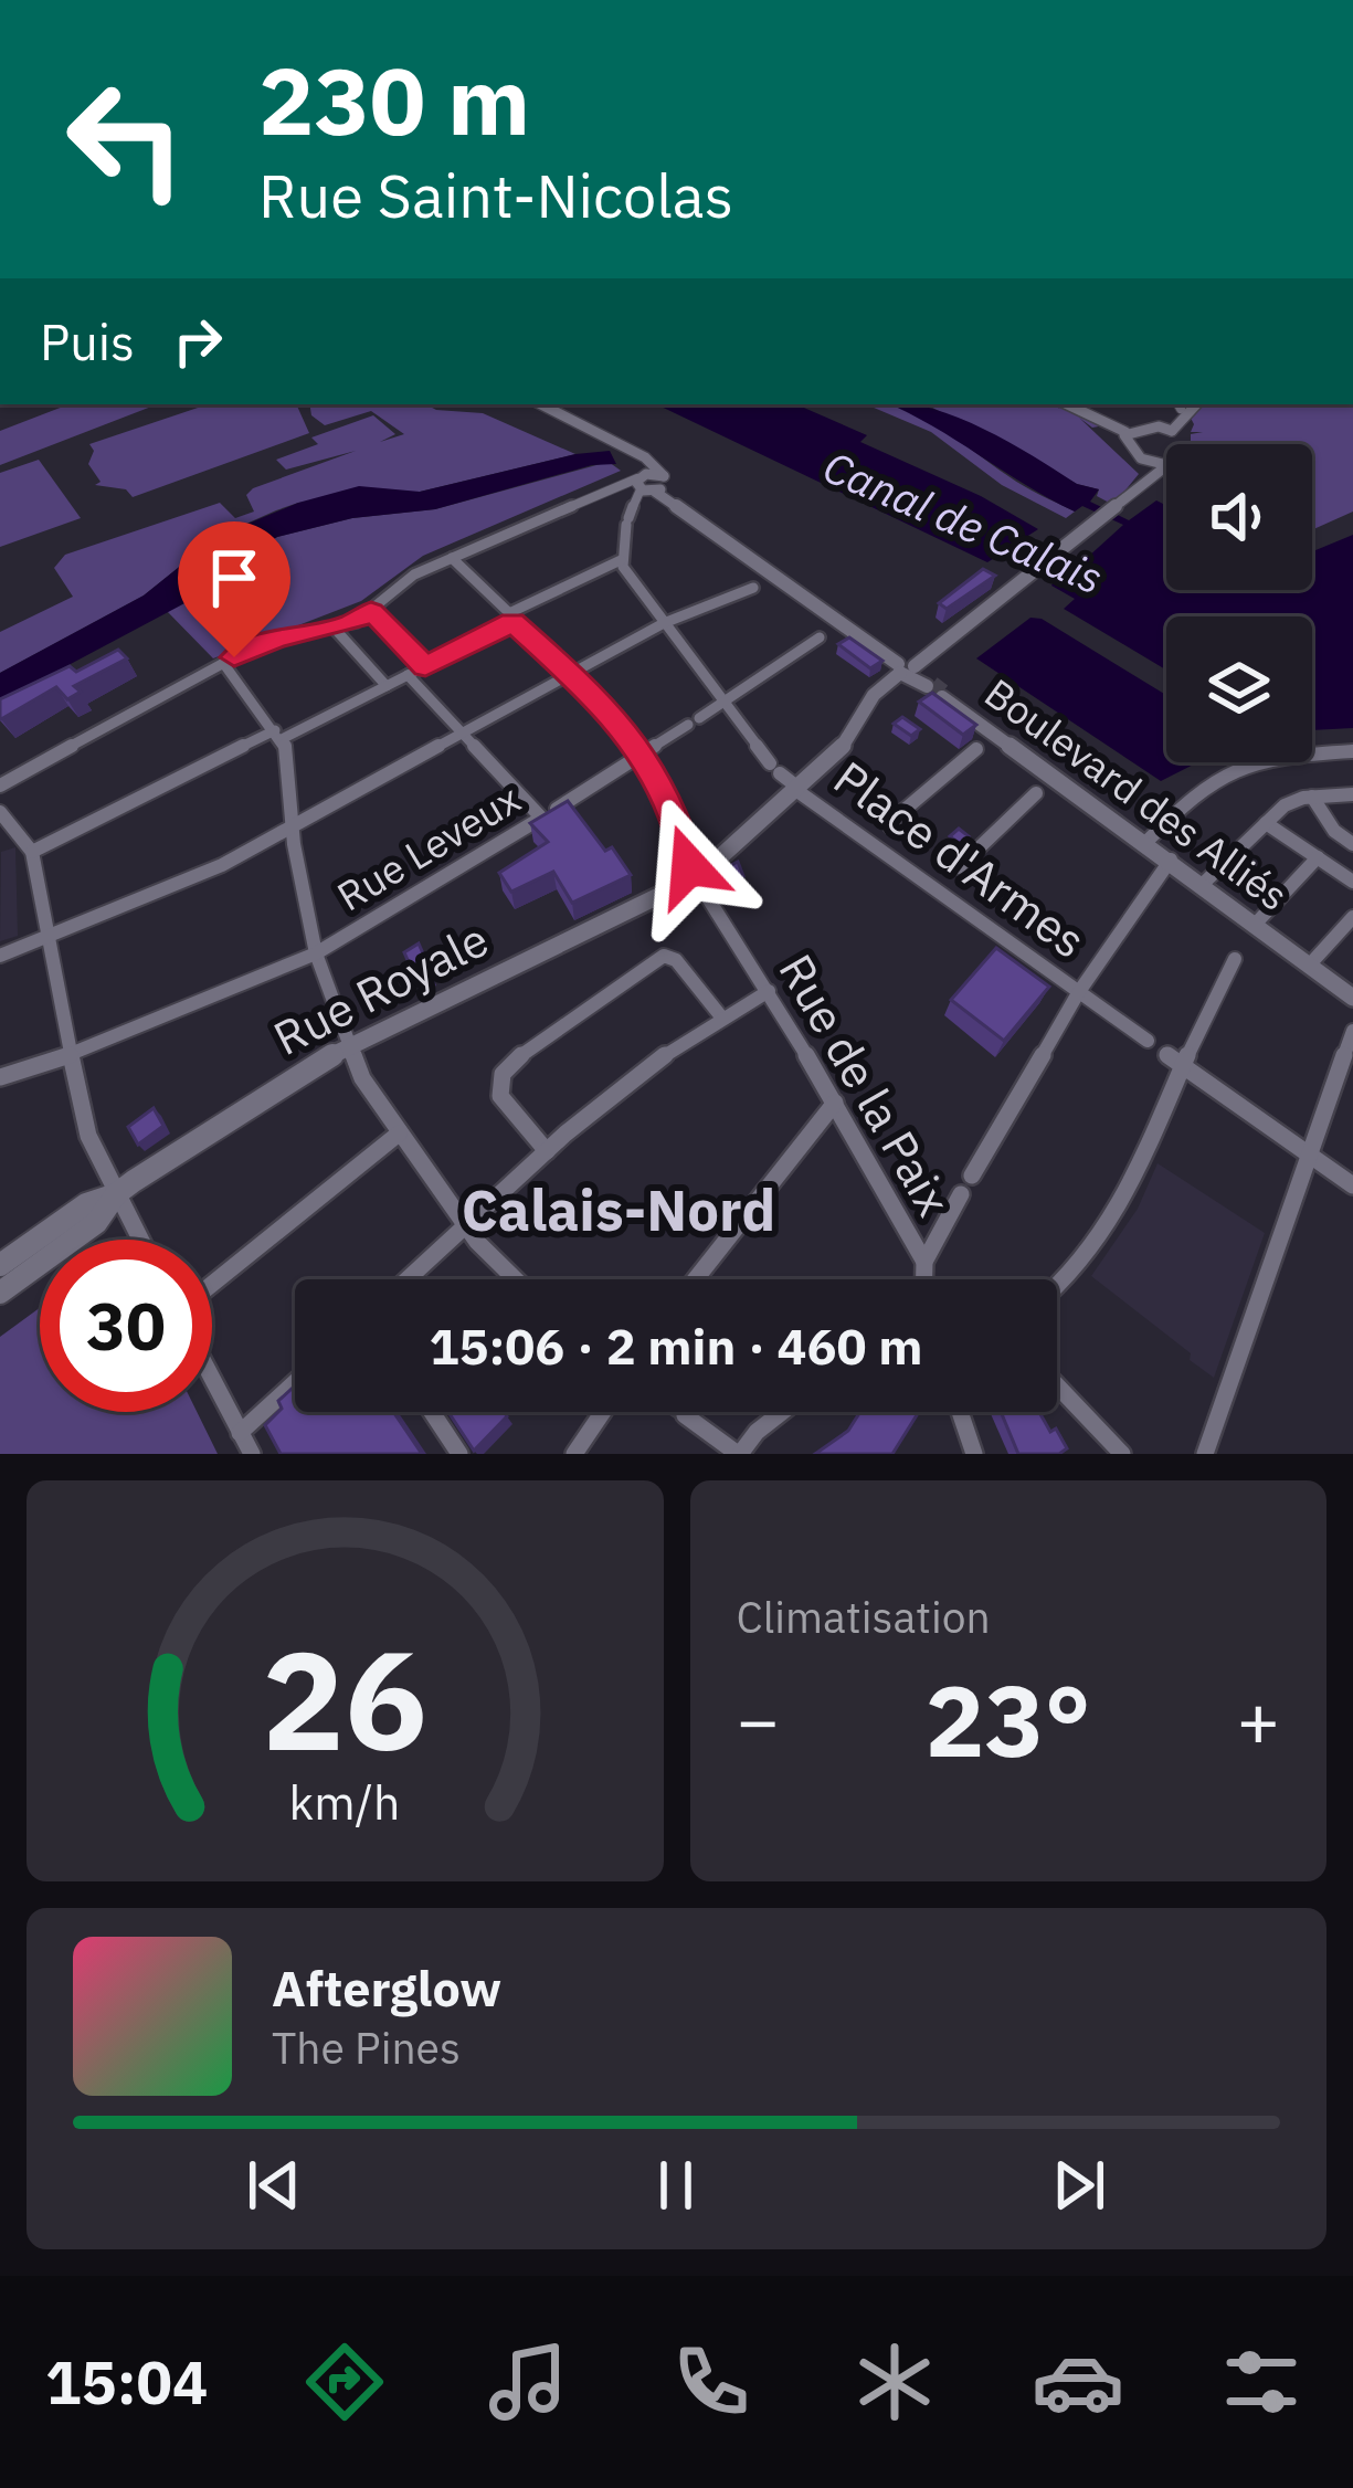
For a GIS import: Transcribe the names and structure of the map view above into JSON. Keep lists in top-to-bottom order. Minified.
{"streets":{"street":["Boulevard des Alliés","Rue Leveux","Place d'Armes","Rue Royale","Rue de la Paix"]},"crossings":[["Boulevard des Alliés","Rue Leveux"],["Rue Leveux","Rue de la Paix"],["Place d'Armes","Rue Royale"],["Place d'Armes","Rue de la Paix"],["Rue Royale","Rue de la Paix"]],"districts":["Calais-Nord"],"water":["Canal de Calais"],"page":{"turn":["230 m","Rue Saint-Nicolas"],"then":"Puis","limit":"30","trip":"15:06 · 2 min · 460 m","tile":"Climatisation","heat":["−","23°","+"],"song":["Afterglow","The Pines"],"tabs":"15:04","gauge":["26","km/h"]}}
